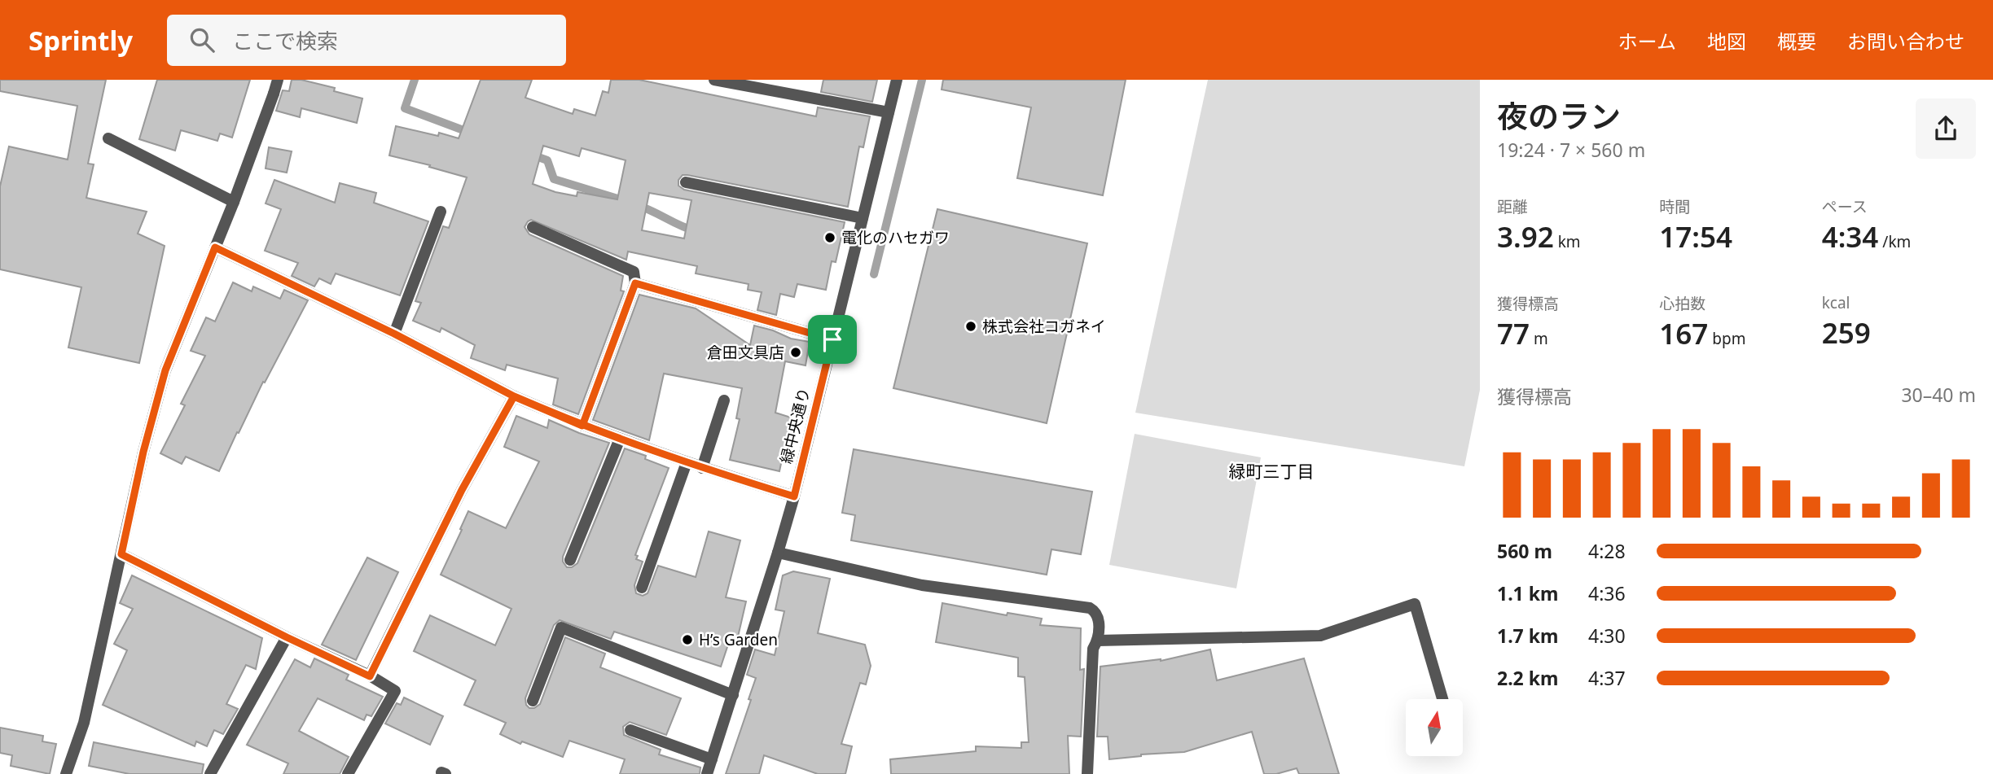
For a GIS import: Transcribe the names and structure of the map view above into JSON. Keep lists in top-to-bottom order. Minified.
{"streets":{"street":["緑中央通り"]},"districts":["緑町三丁目"],"places":["電化のハセガワ","株式会社コガネイ","倉田文具店","H’s Garden"],"north":"top","page":{"header":"Sprintly","search":"ここで検索","nav":["ホーム","地図","概要","お問い合わせ"],"heading":["夜のラン","19:24 · 7 × 560 m"],"stats":[["距離","3.92 km"],["時間","17:54"],["ペース","4:34 /km"],["獲得標高","77 m"],["心拍数","167 bpm"],["kcal","259"]],"chart":["獲得標高","30–40 m"],"list":[{"name":"560 m","note":"4:28"},{"name":"1.1 km","note":"4:36"},{"name":"1.7 km","note":"4:30"},{"name":"2.2 km","note":"4:37"}]}}
